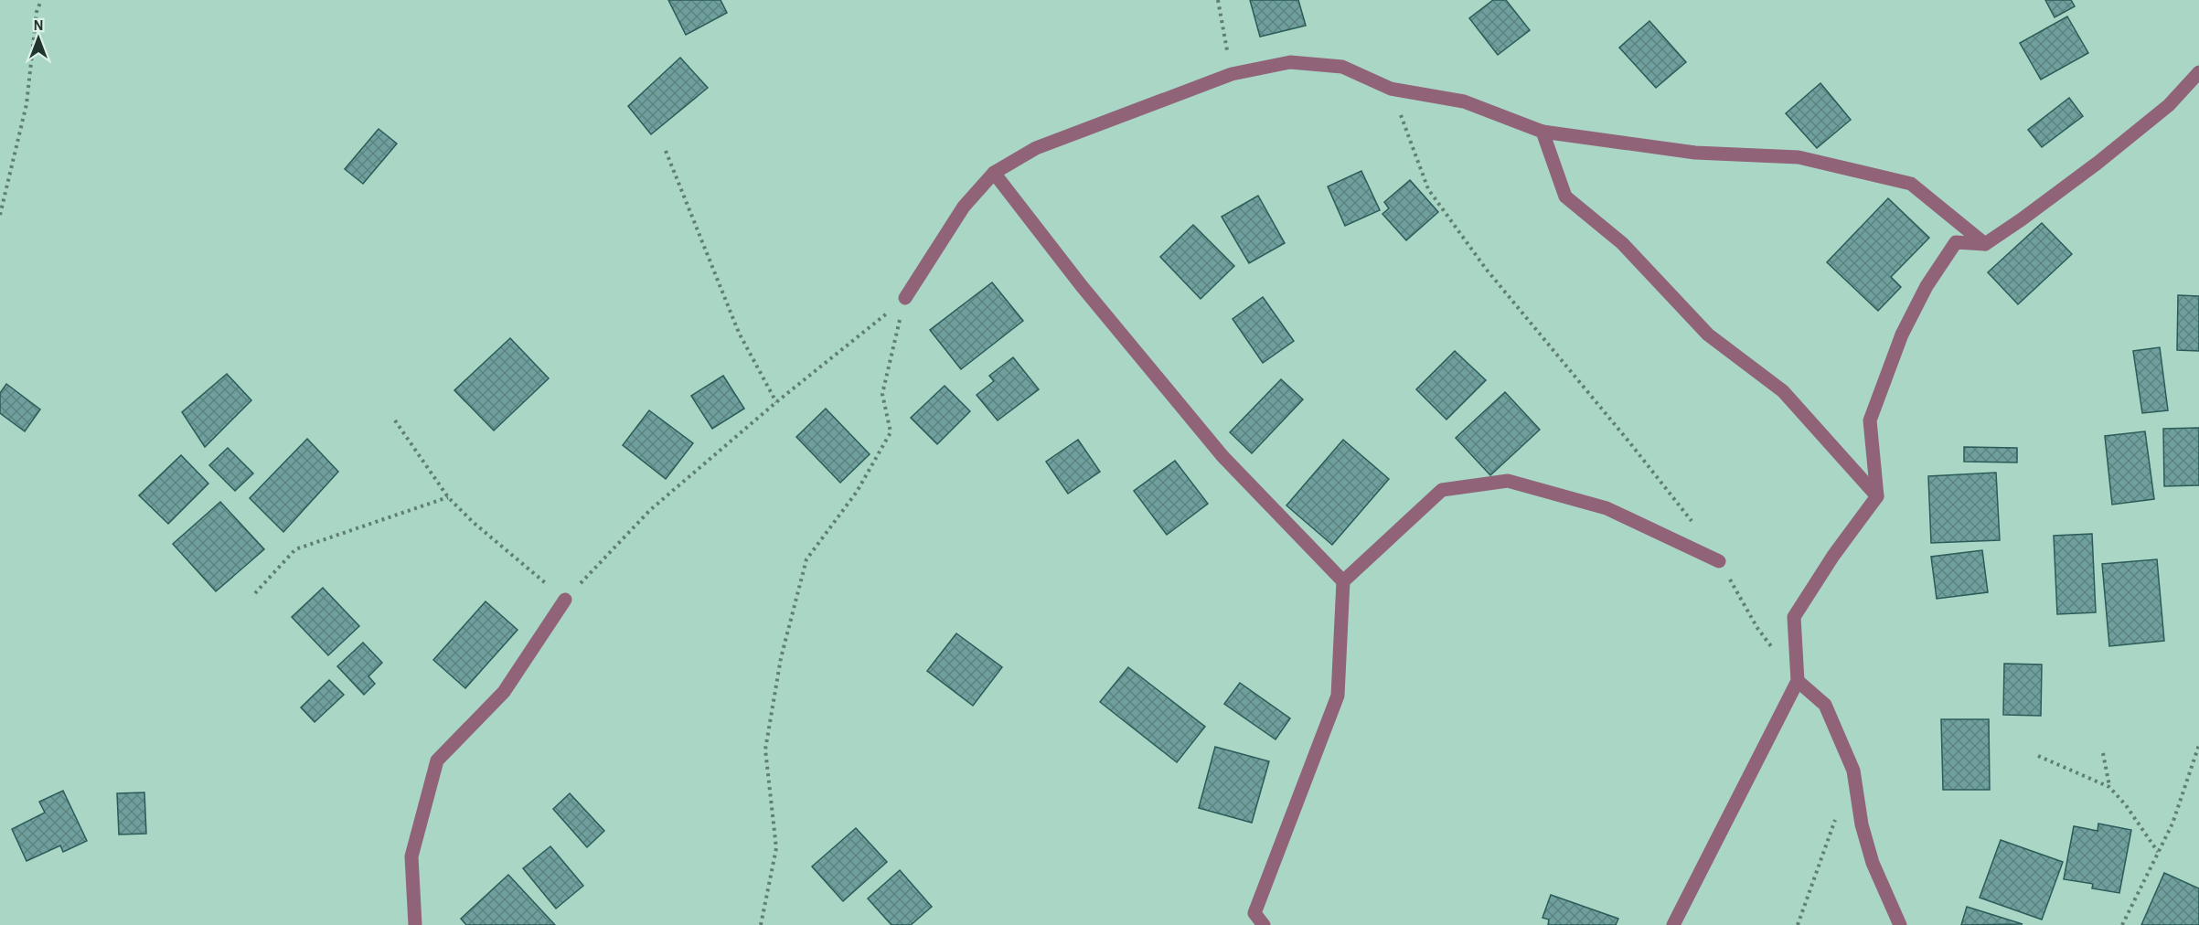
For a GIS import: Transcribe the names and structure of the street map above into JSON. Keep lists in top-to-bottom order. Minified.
{"north":"top"}
